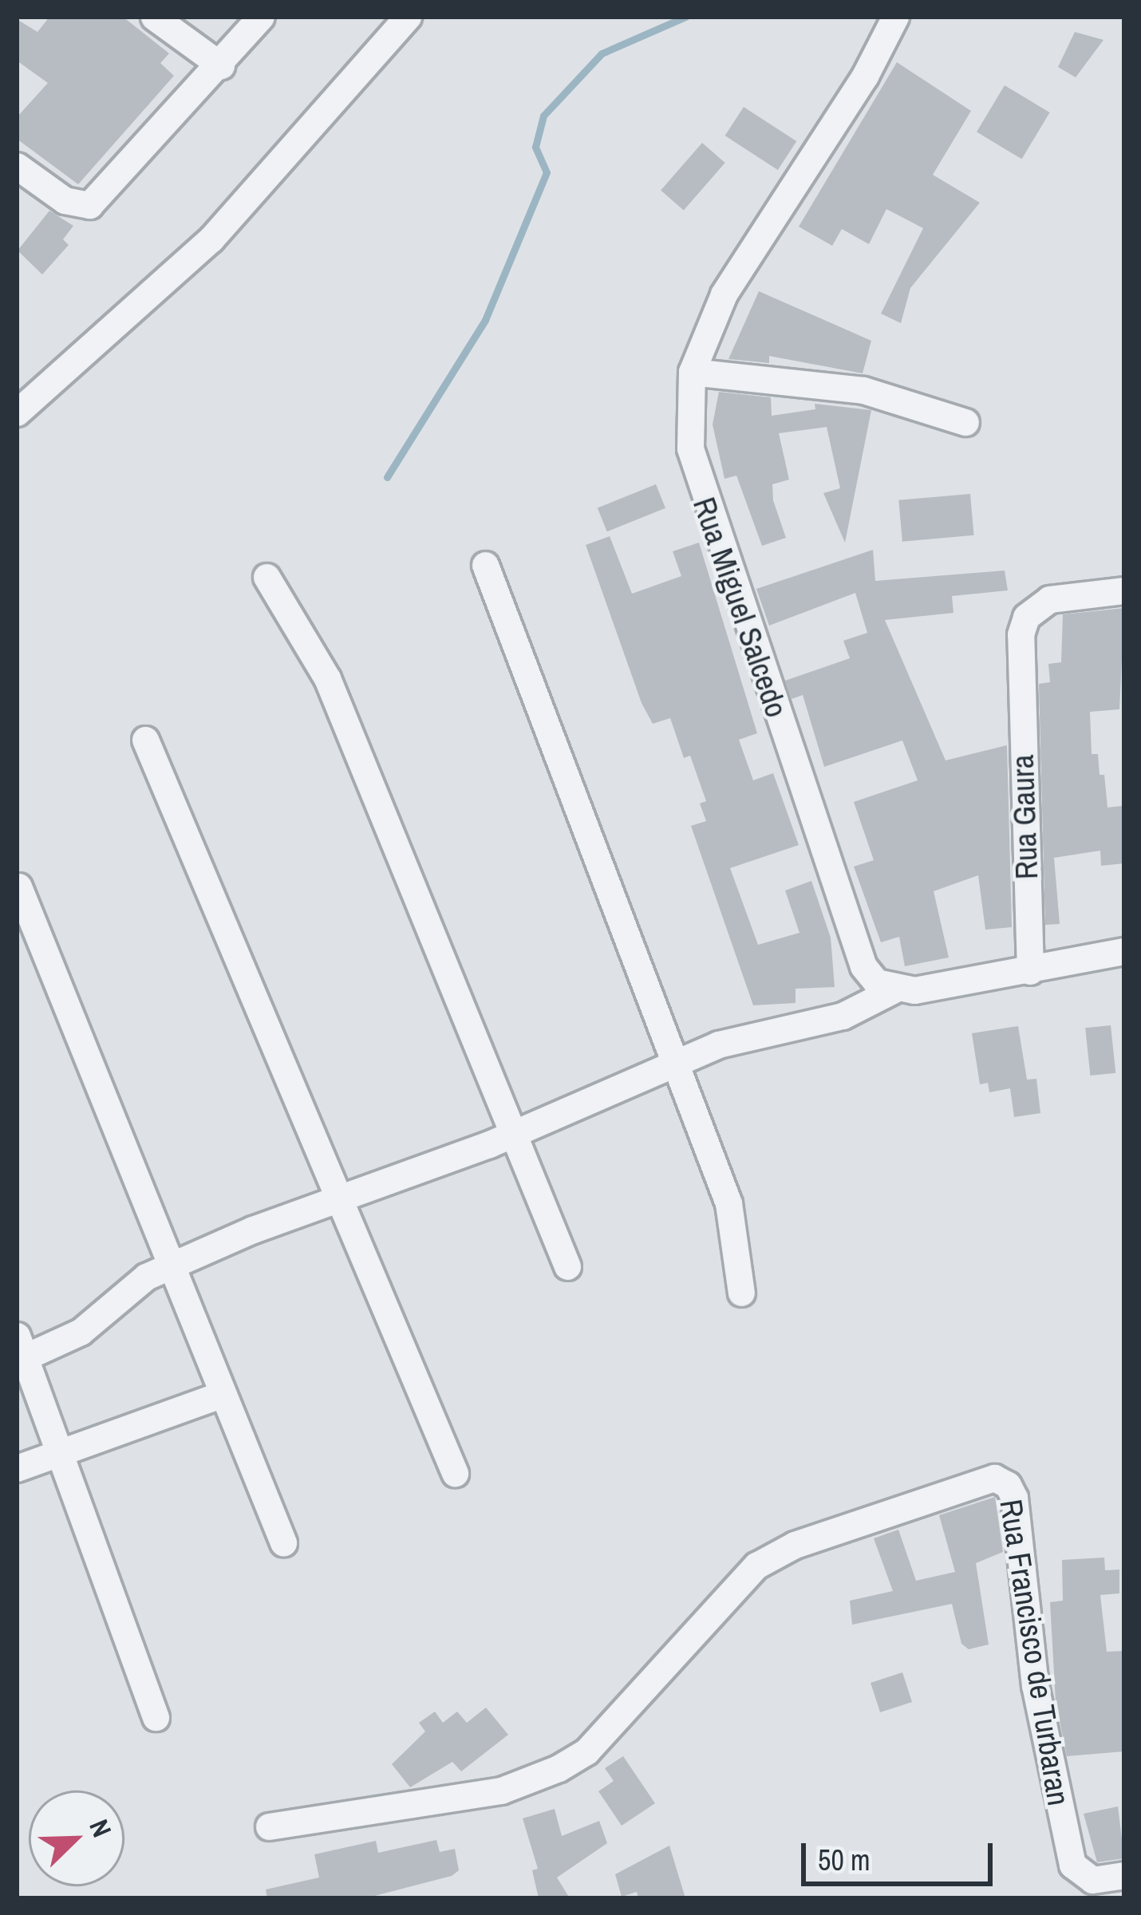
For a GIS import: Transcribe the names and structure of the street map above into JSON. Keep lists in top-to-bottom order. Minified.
{"streets":{"street":["Rua Miguel Salcedo","Rua Gaura","Rua Francisco de Turbaran"]},"scale_bar":"50 m","north":"top right"}
